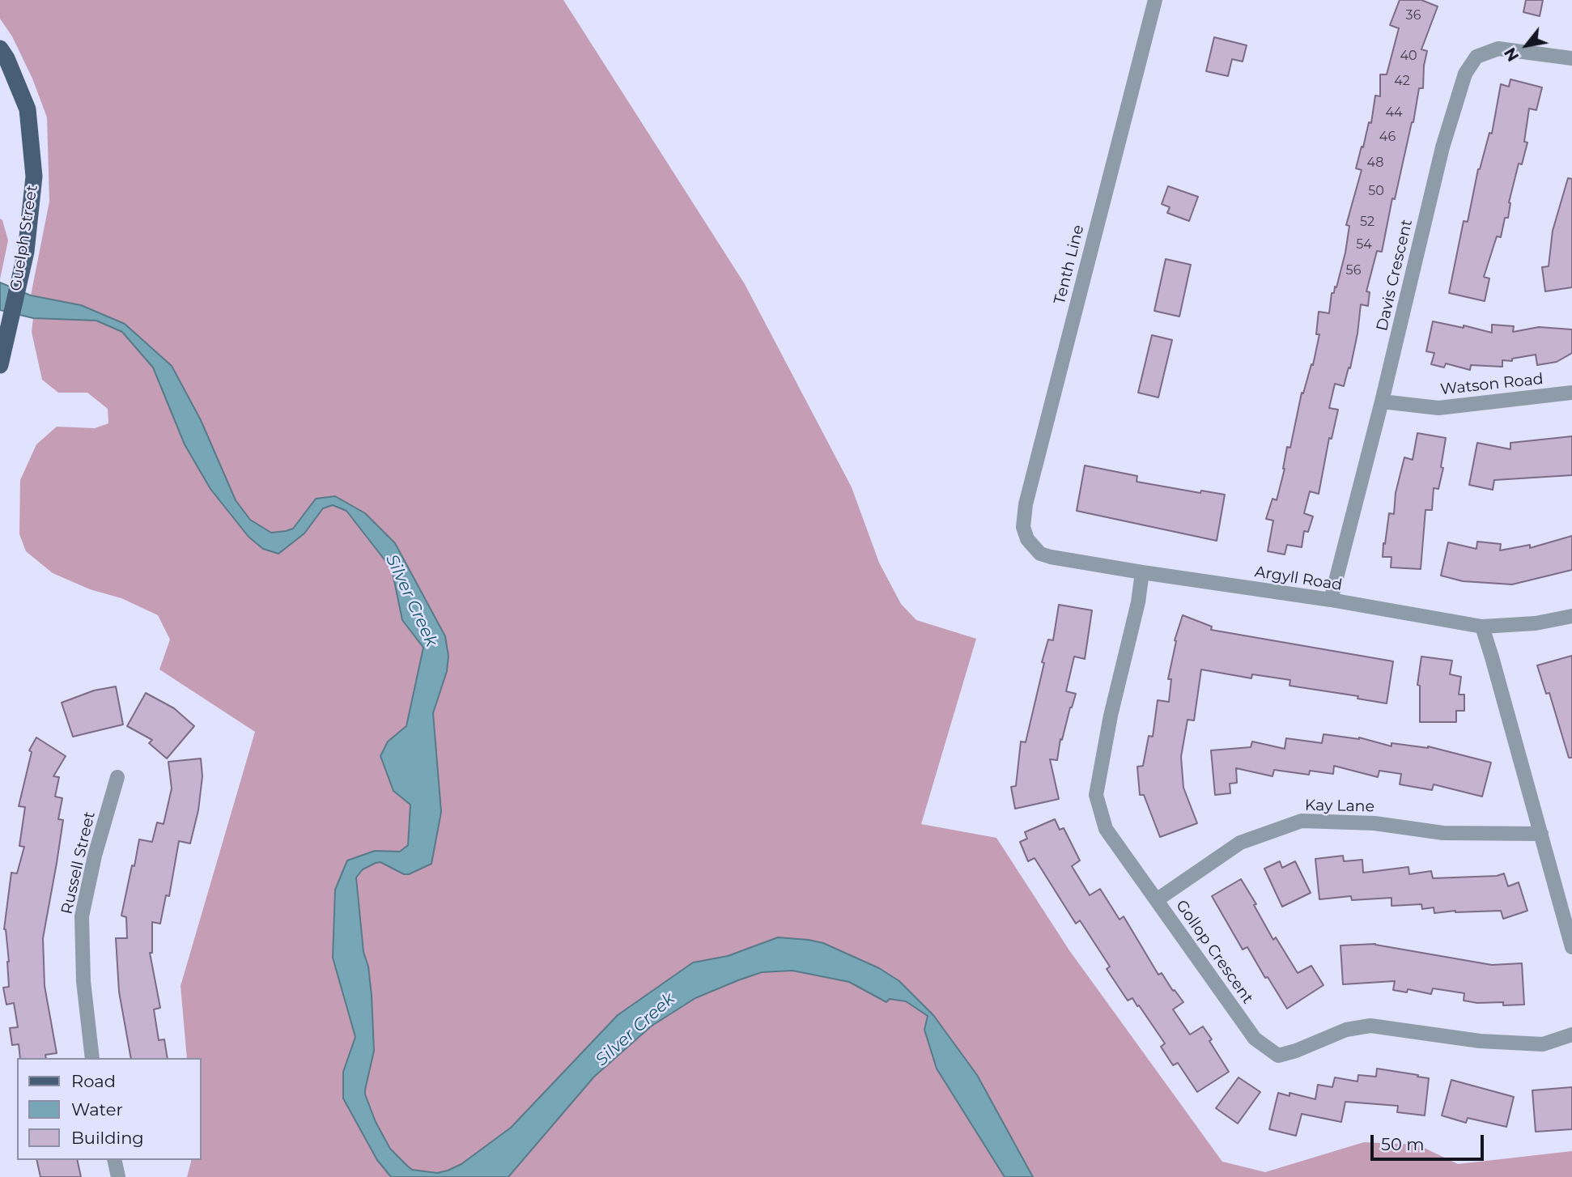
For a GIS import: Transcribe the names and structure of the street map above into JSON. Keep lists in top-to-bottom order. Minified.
{"streets":{"main road":["Guelph Street"],"street":["Tenth Line","Davis Crescent","Watson Road","Argyll Road","Kay Lane","Russell Street","Gollop Crescent"]},"crossings":[["Tenth Line","Argyll Road"],["Davis Crescent","Watson Road"],["Davis Crescent","Argyll Road"],["Argyll Road","Gollop Crescent"],["Kay Lane","Gollop Crescent"]],"water":["Silver Creek"],"house_numbers":["36","40","42","44","46","48","50","52","54","56"],"legend":["Road","Water","Building"],"scale_bar":"50 m","north":"bottom left"}
